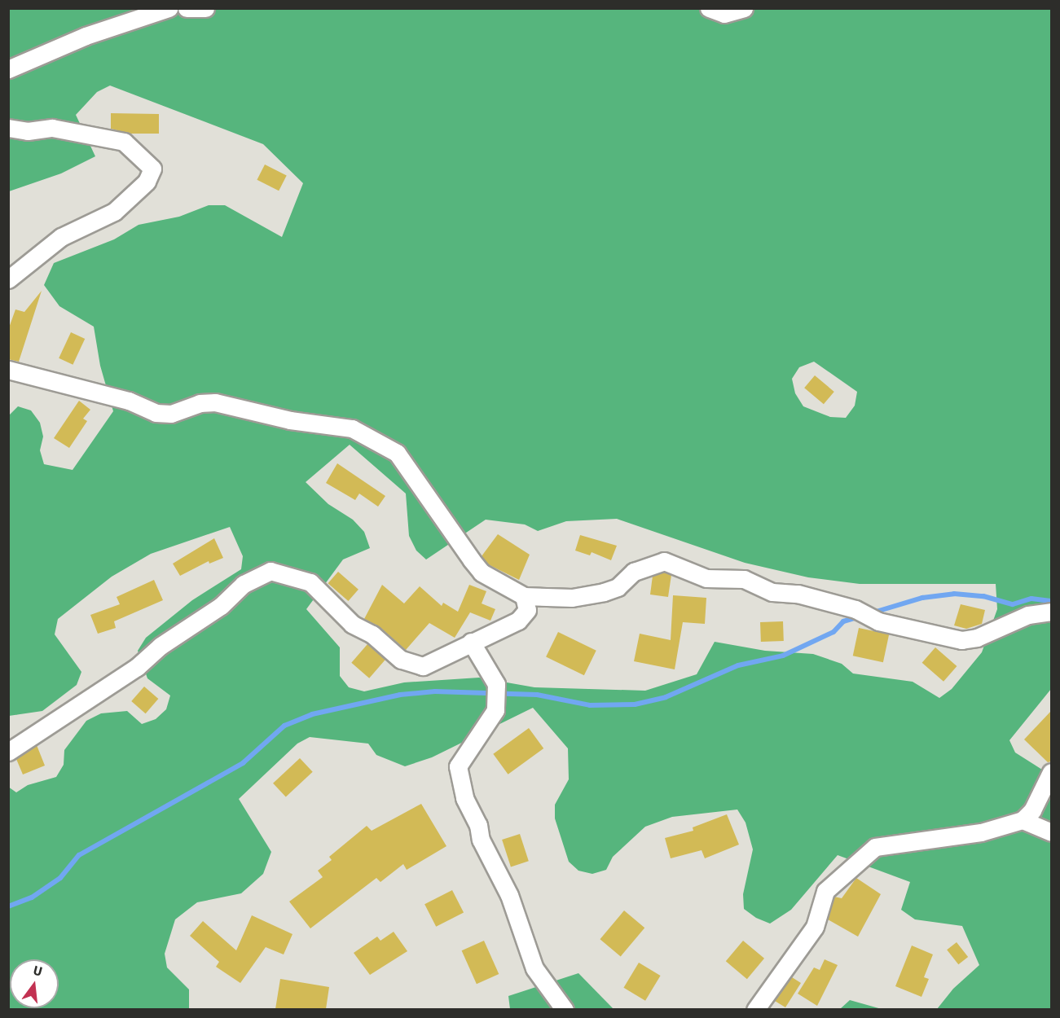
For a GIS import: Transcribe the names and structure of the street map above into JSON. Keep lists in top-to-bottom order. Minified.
{"north":"top"}
